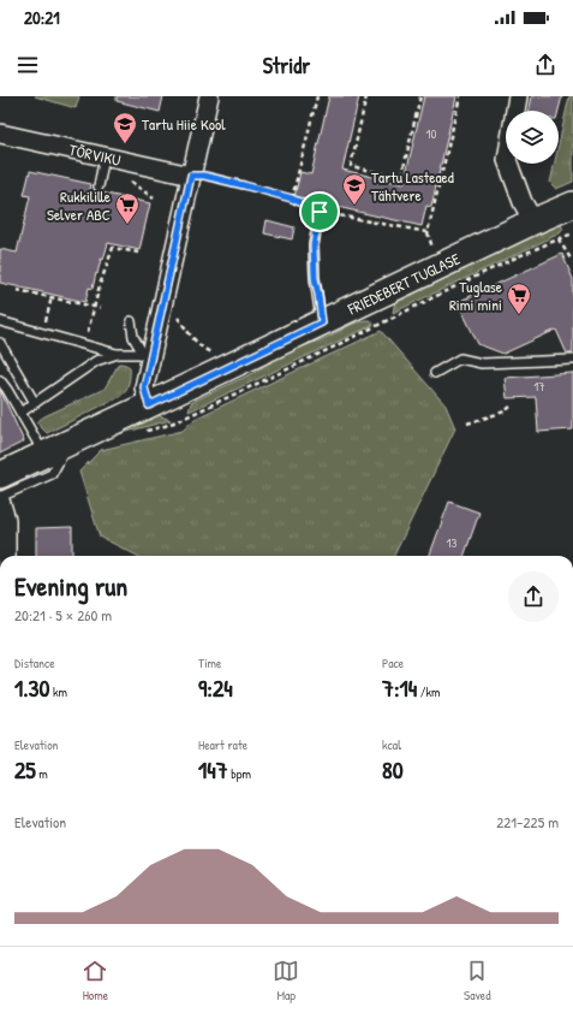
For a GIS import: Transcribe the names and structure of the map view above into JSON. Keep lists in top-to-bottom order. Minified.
{"streets":{"street":["TÕRVIKU","FRIEDEBERT TUGLASE"]},"places":{"school or university":["Tartu Hiie Kool","Tartu Lasteaed Tähtvere"],"supermarket":["Rukkilille Selver ABC","Tuglase Rimi mini"]},"house_numbers":["10","17","13"],"page":{"status":"20:21","header":"Stridr","heading":["Evening run","20:21 · 5 × 260 m"],"stats":[["Distance","1.30 km"],["Time","9:24"],["Pace","7:14 /km"],["Elevation","25 m"],["Heart rate","147 bpm"],["kcal","80"]],"chart":["Elevation","221–225 m"],"tabs":["Home","Map","Saved"]}}
